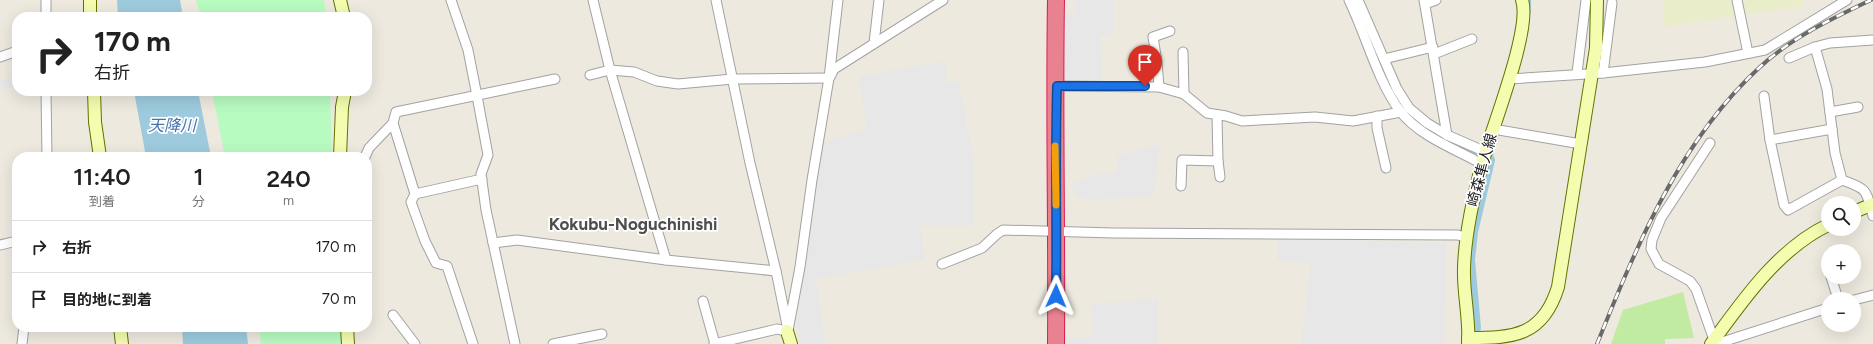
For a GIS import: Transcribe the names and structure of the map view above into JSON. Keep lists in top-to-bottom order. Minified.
{"streets":{"street":["崎森隼人線"]},"districts":["Kokubu-Noguchinishi"],"water":["天降川"],"page":{"turn":["170 m","右折"],"eta":["11:40","到着","1","分","240","m"],"map_buttons":["+","−"],"list":[{"name":"右折","value":"170 m"},{"name":"目的地に到着","value":"70 m"}]}}
